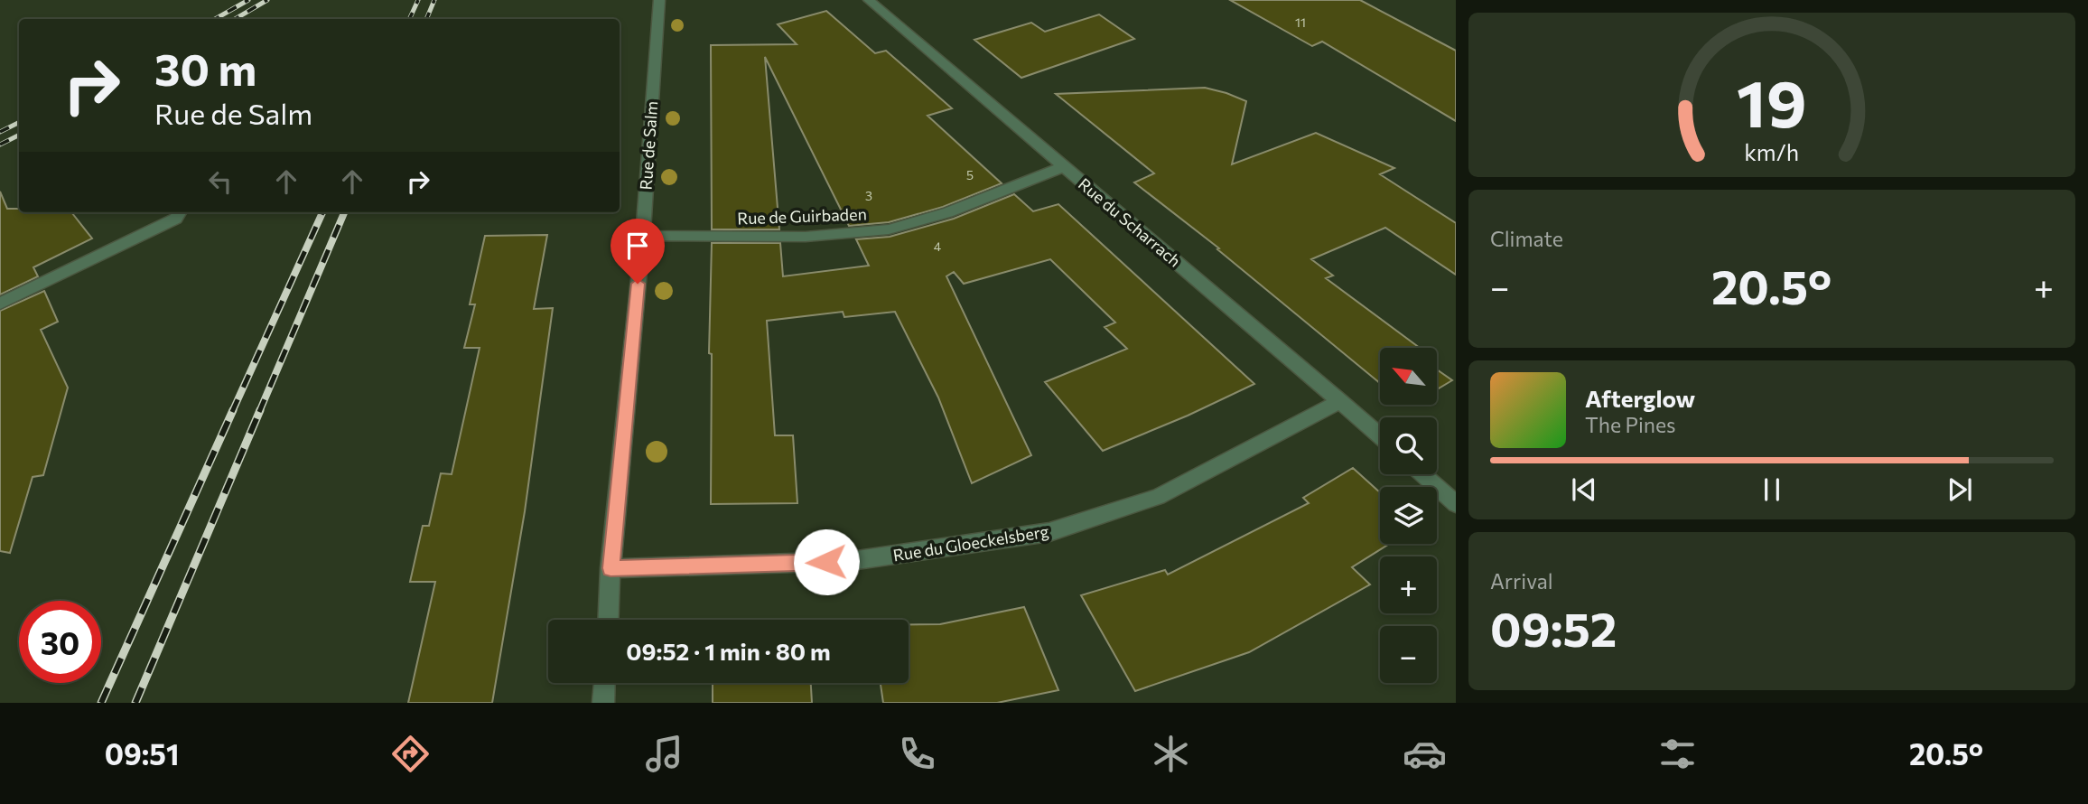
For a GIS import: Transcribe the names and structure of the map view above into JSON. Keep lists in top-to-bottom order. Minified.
{"streets":{"street":["Rue de Salm","Rue de Guirbaden","Rue du Scharrach","Rue du Gloeckelsberg"]},"crossings":[["Rue de Salm","Rue de Guirbaden"],["Rue de Salm","Rue du Gloeckelsberg"],["Rue de Guirbaden","Rue du Scharrach"],["Rue du Scharrach","Rue du Gloeckelsberg"]],"house_numbers":["11","5","3","4"],"north":"top left","page":{"turn":["30 m","Rue de Salm"],"tile":["Climate",["Arrival","09:52"]],"heat":["−","20.5°","+"],"map_buttons":["+","−"],"song":["Afterglow","The Pines"],"limit":"30","trip":"09:52 · 1 min · 80 m","tabs":["09:51","20.5°"],"gauge":["19","km/h"]}}
